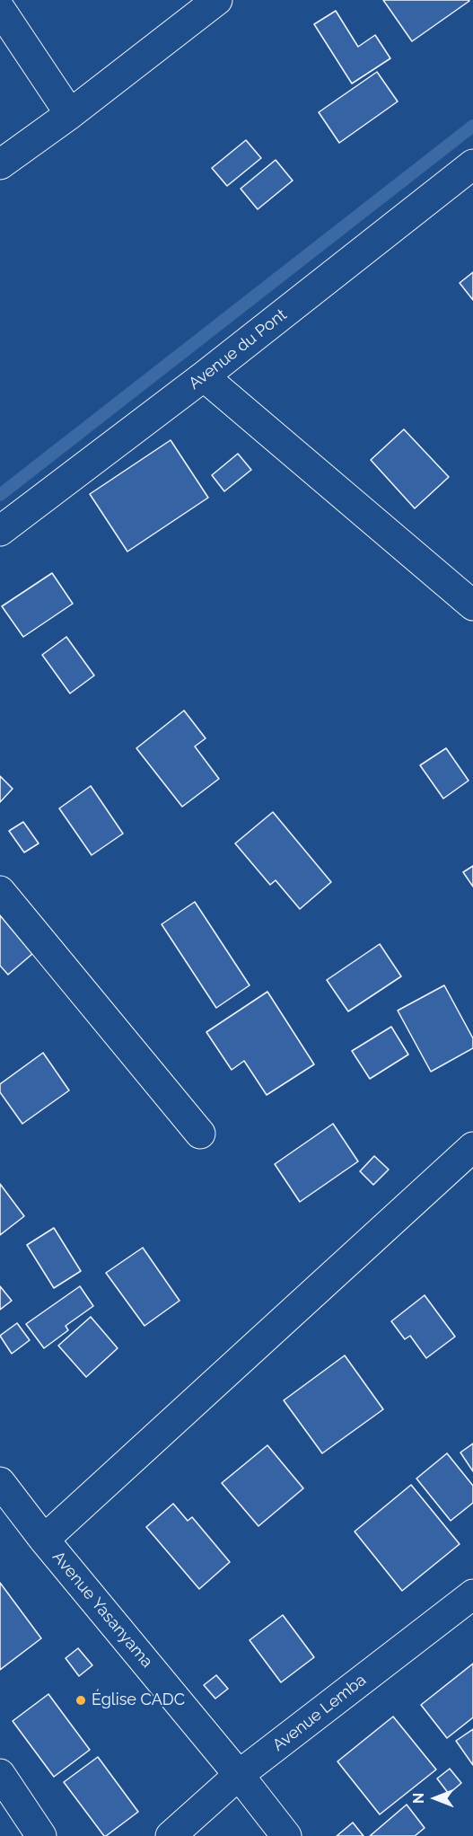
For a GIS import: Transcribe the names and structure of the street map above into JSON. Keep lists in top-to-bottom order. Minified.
{"streets":{"street":["Avenue du Pont","Avenue Yasanyama","Avenue Lemba"]},"crossings":[["Avenue Yasanyama","Avenue Lemba"]],"places":["Église CADC"],"north":"left"}
